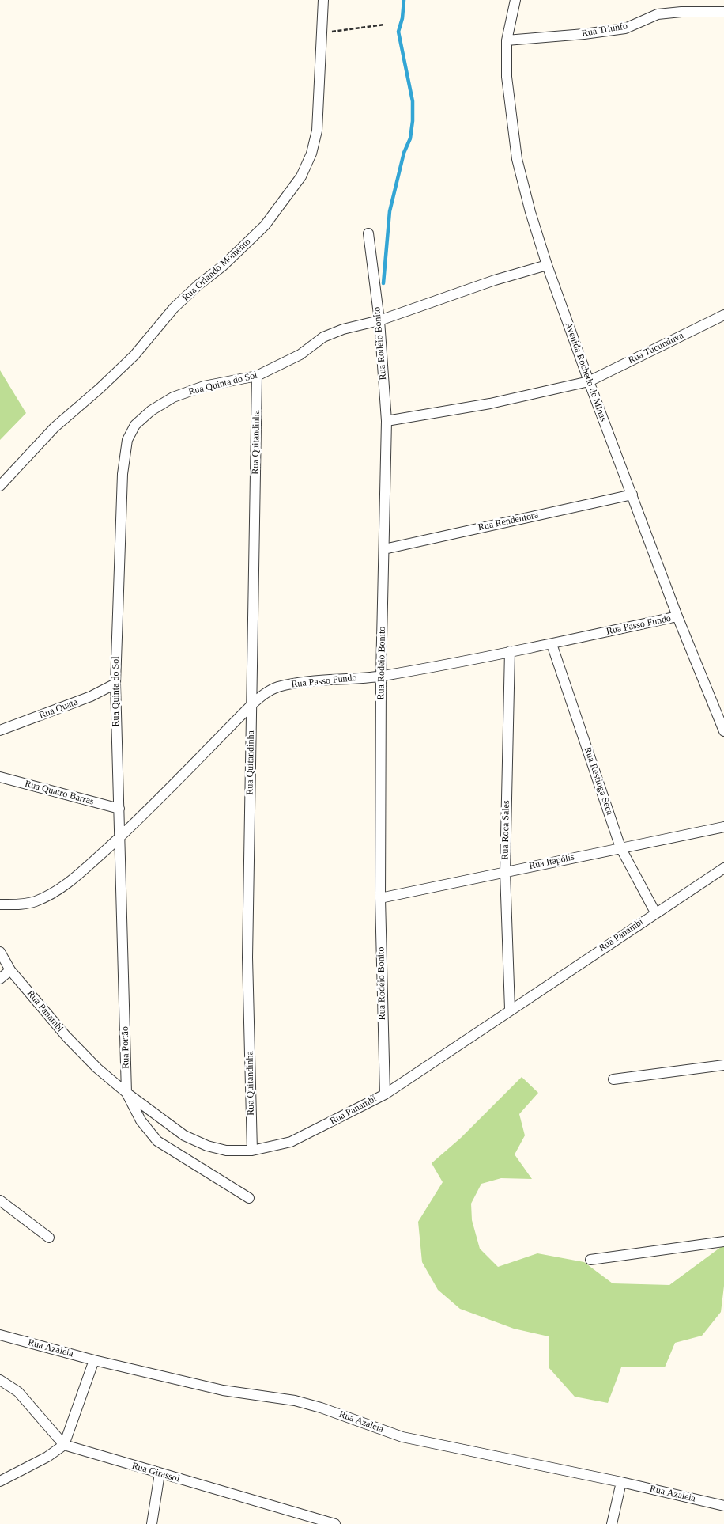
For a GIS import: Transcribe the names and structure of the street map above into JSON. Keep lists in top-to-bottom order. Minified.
{"streets":{"street":["Rua Triunfo","Rua Orlando Momento","Rua Rodeio Bonito","Rua Tucunduva","Avenida Rochedo de Minas","Rua Quinta do Sol","Rua Quitandinha","Rua Rendentora","Rua Passo Fundo","Rua Quata","Rua Restinga Seca","Rua Quatro Barras","Rua Roca Sales","Rua Itapólis","Rua Panambi","Rua Portão","Rua Azaleia","Rua Girassol"]},"crossings":[["Rua Triunfo","Avenida Rochedo de Minas"],["Rua Rodeio Bonito","Rua Tucunduva"],["Rua Rodeio Bonito","Rua Quinta do Sol"],["Rua Rodeio Bonito","Rua Rendentora"],["Rua Rodeio Bonito","Rua Passo Fundo"],["Rua Rodeio Bonito","Rua Itapólis"],["Rua Rodeio Bonito","Rua Panambi"],["Rua Tucunduva","Avenida Rochedo de Minas"],["Avenida Rochedo de Minas","Rua Quinta do Sol"],["Avenida Rochedo de Minas","Rua Rendentora"],["Avenida Rochedo de Minas","Rua Passo Fundo"],["Rua Quinta do Sol","Rua Quitandinha"],["Rua Quinta do Sol","Rua Passo Fundo"],["Rua Quinta do Sol","Rua Quata"],["Rua Quinta do Sol","Rua Quatro Barras"],["Rua Quinta do Sol","Rua Portão"],["Rua Quitandinha","Rua Passo Fundo"],["Rua Quitandinha","Rua Panambi"],["Rua Passo Fundo","Rua Restinga Seca"],["Rua Passo Fundo","Rua Roca Sales"],["Rua Passo Fundo","Rua Portão"],["Rua Restinga Seca","Rua Itapólis"],["Rua Restinga Seca","Rua Panambi"],["Rua Roca Sales","Rua Itapólis"],["Rua Roca Sales","Rua Panambi"],["Rua Panambi","Rua Portão"]]}
